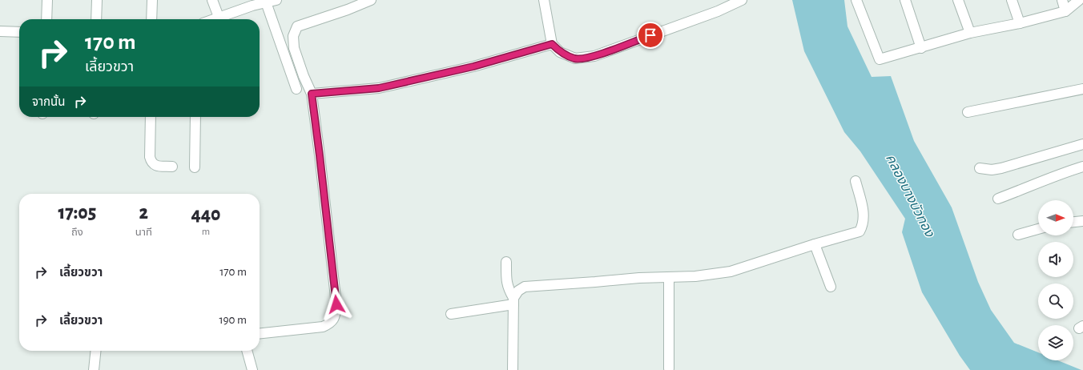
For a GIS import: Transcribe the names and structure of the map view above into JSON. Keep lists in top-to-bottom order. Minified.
{"water":["คลองบางบัวทอง"],"north":"right","page":{"turn":["170 m","เลี้ยวขวา"],"then":"จากนั้น","eta":["17:05","ถึง","2","นาที","440","m"],"list":[{"name":"เลี้ยวขวา","value":"170 m"},{"name":"เลี้ยวขวา","value":"190 m"}]}}
